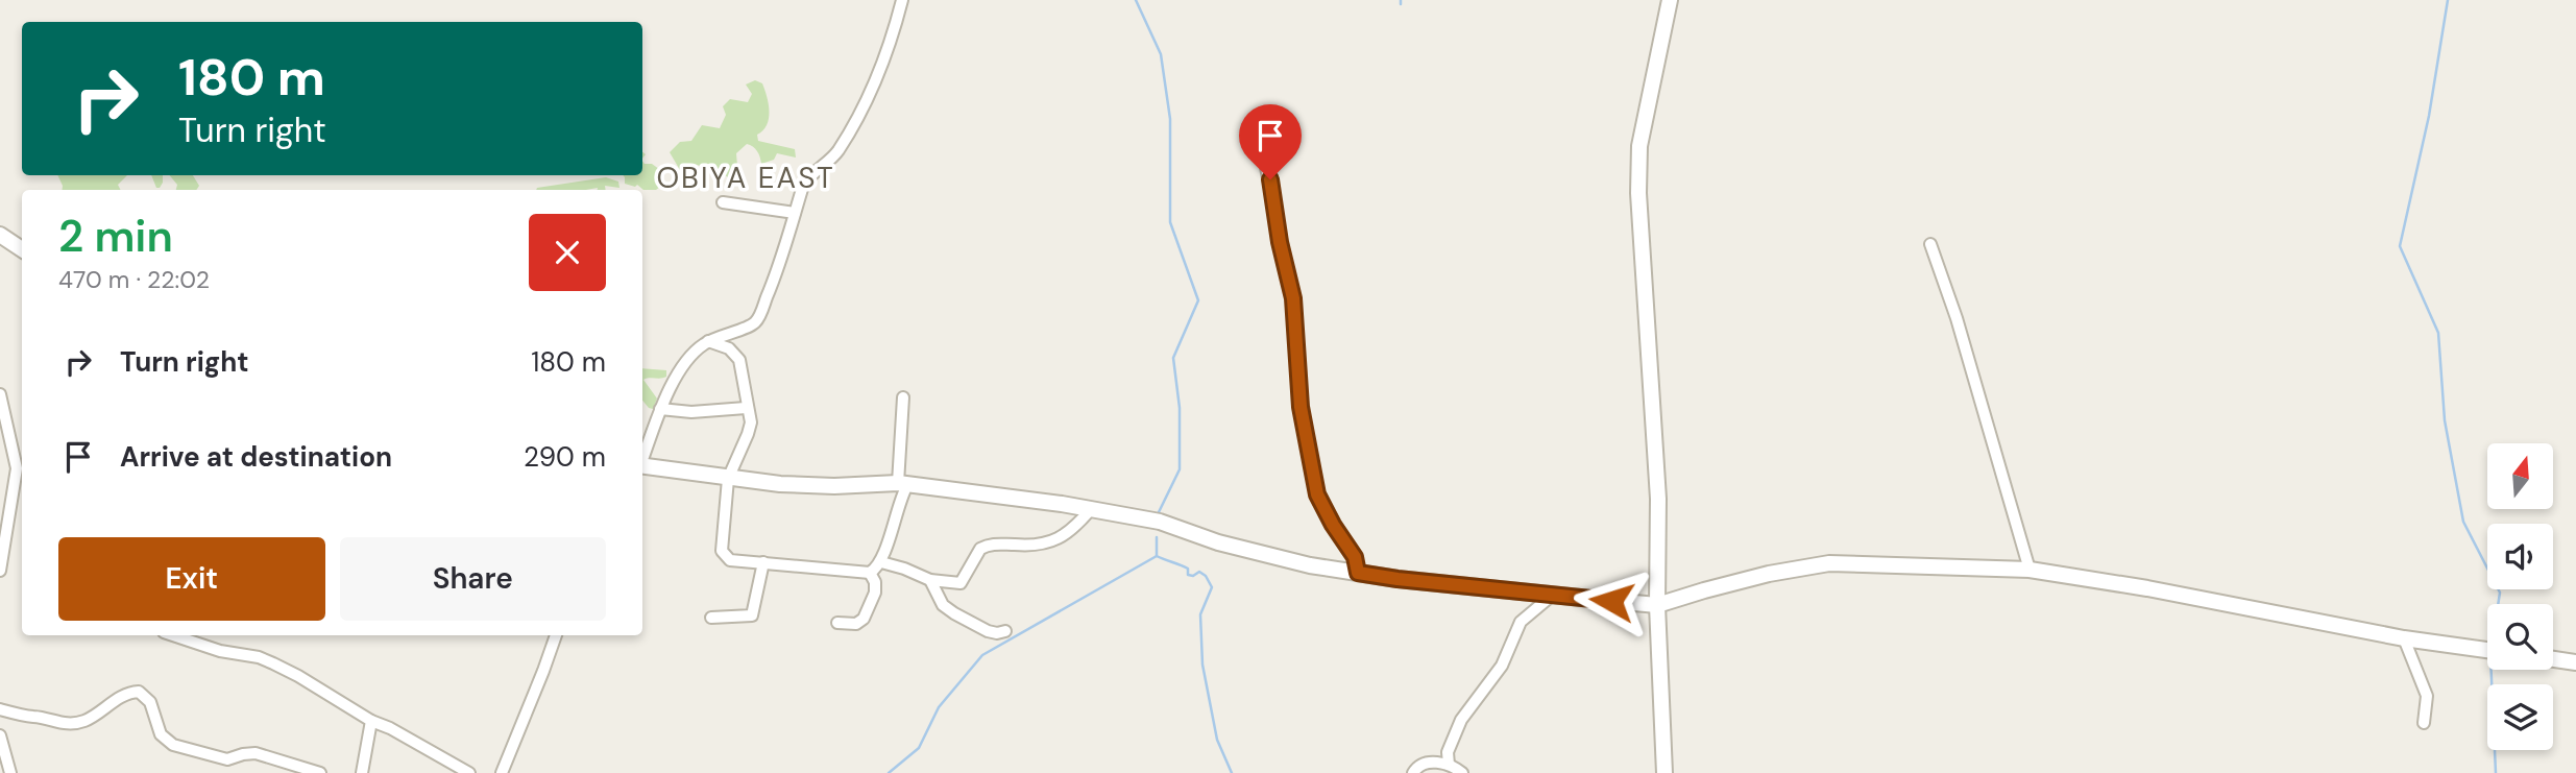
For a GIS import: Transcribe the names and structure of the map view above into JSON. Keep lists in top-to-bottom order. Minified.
{"districts":["OBIYA EAST"],"north":"top","page":{"turn":["180 m","Turn right"],"heading":["2 min","470 m · 22:02"],"list":[{"name":"Turn right","value":"180 m"},{"name":"Arrive at destination","value":"290 m"}],"buttons":["Exit","Share"]}}
